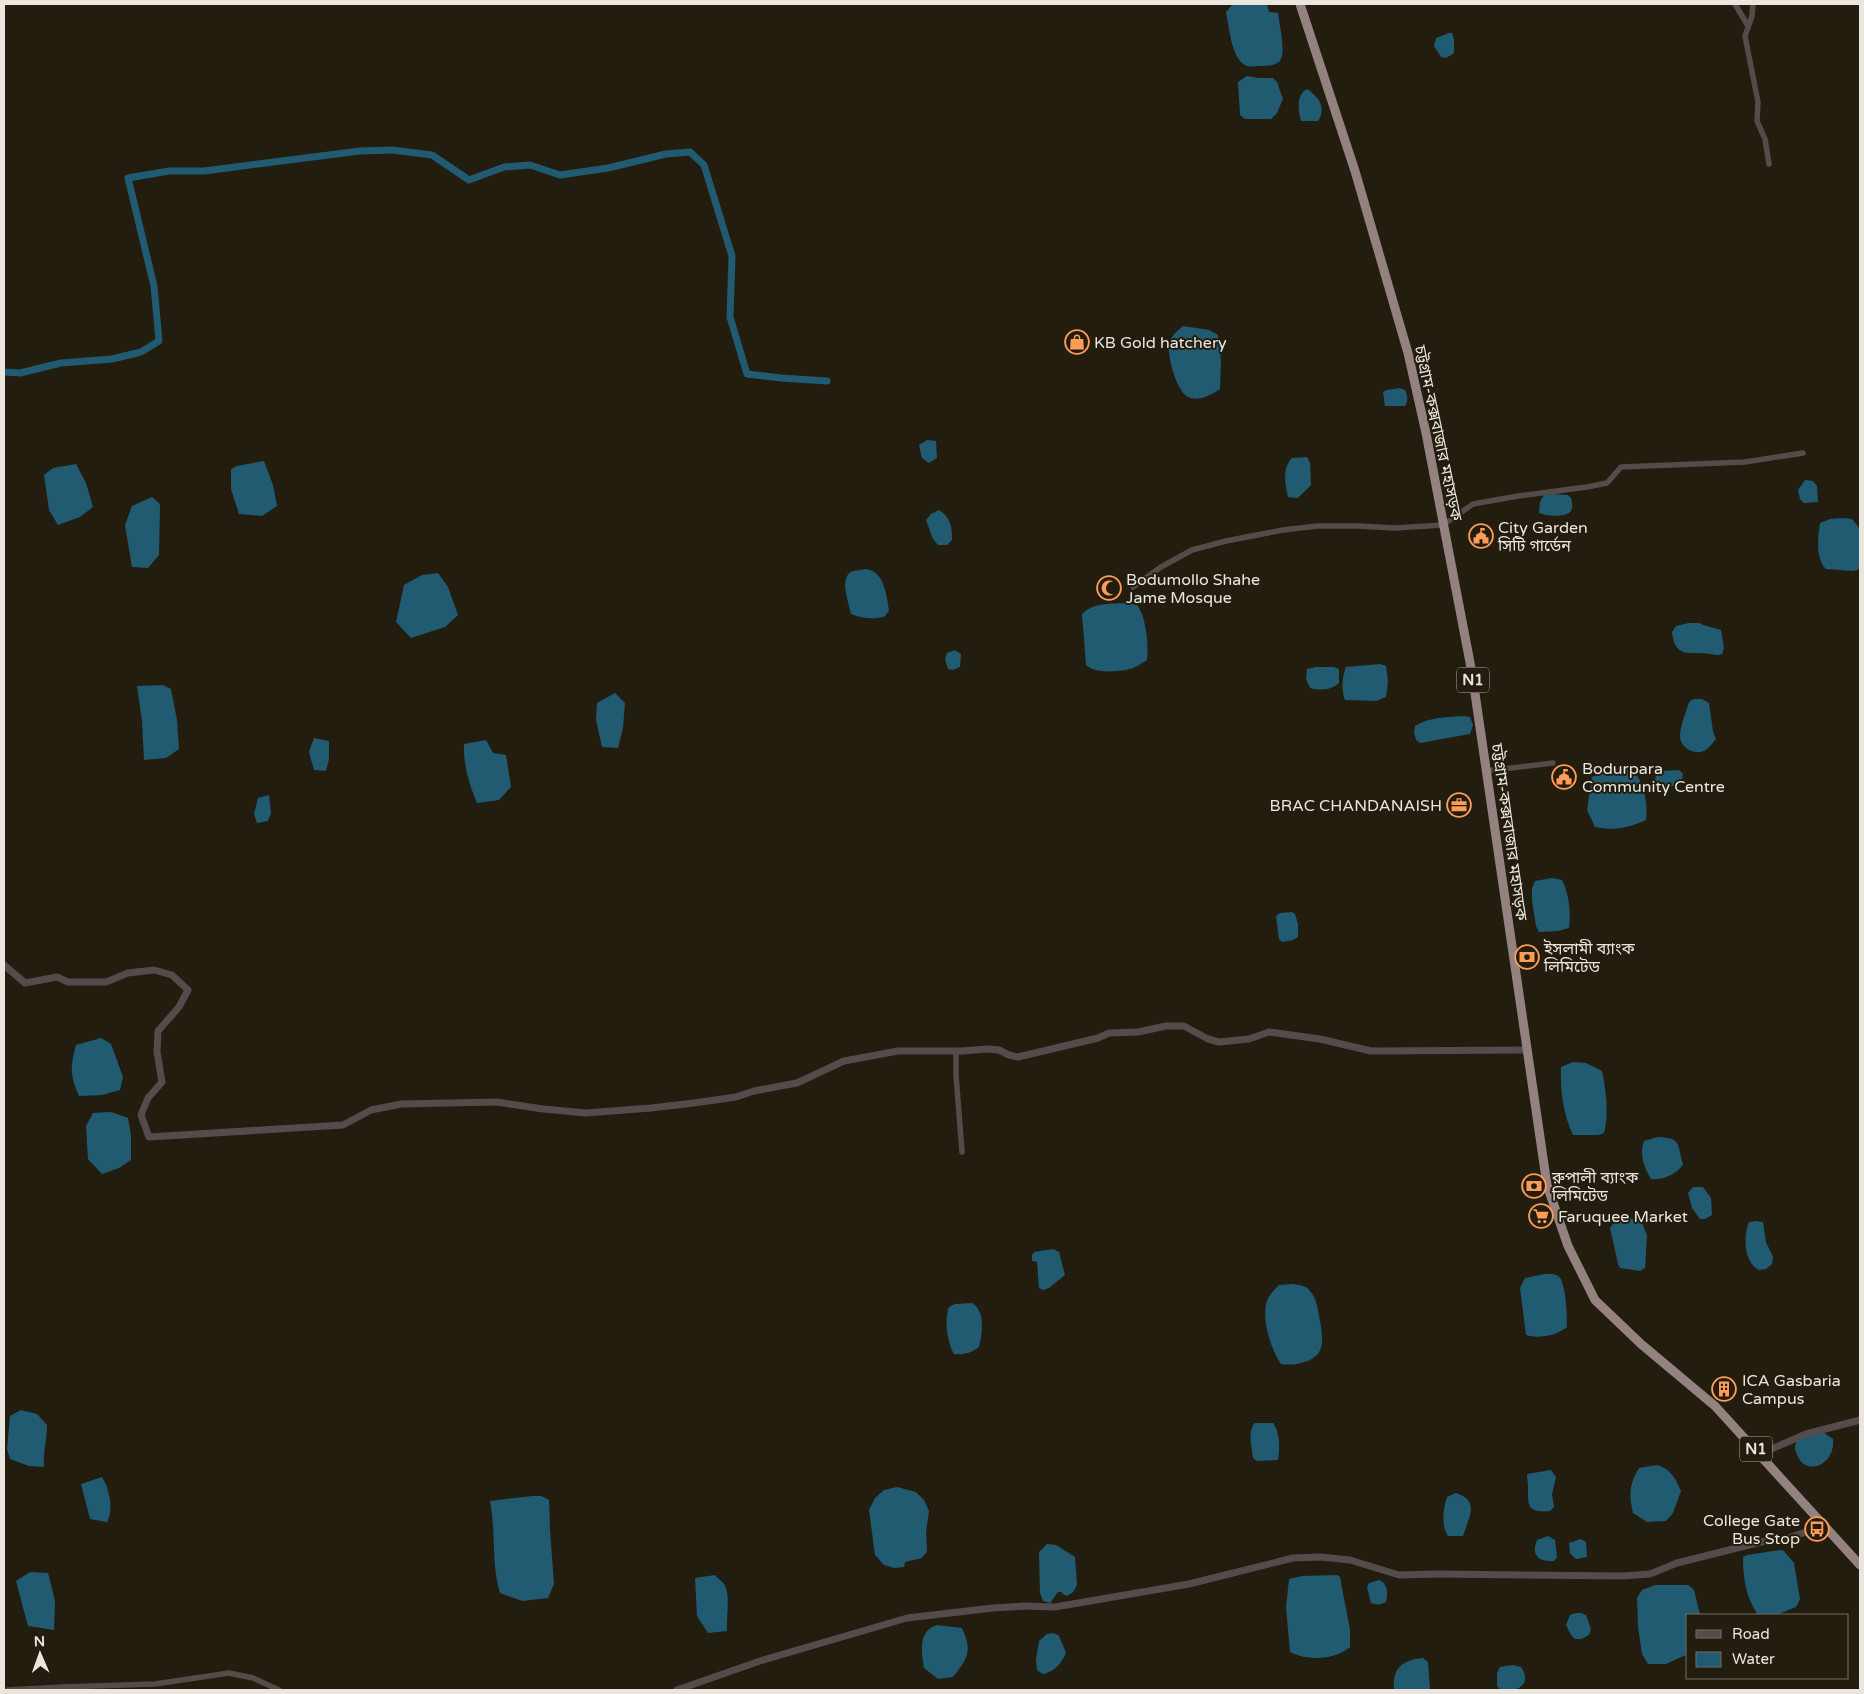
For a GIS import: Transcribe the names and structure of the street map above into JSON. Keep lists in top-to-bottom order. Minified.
{"streets":{"highway":["চট্টগ্রাম-কক্সবাজার মহাসড়ক","N1"]},"places":{"shop":["KB Gold hatchery"],"public building":["City Garden সিটি গার্ডেন","Bodurpara Community Centre"],"mosque":["Bodumollo Shahe Jame Mosque"],"office":["BRAC CHANDANAISH"],"bank":["ইসলামী ব্যাংক লিমিটেড","রুপালী ব্যাংক লিমিটেড"],"supermarket":["Faruquee Market"],"building":["ICA Gasbaria Campus"],"bus stop":["College Gate Bus Stop"]},"legend":["Road","Water"],"north":"top"}
